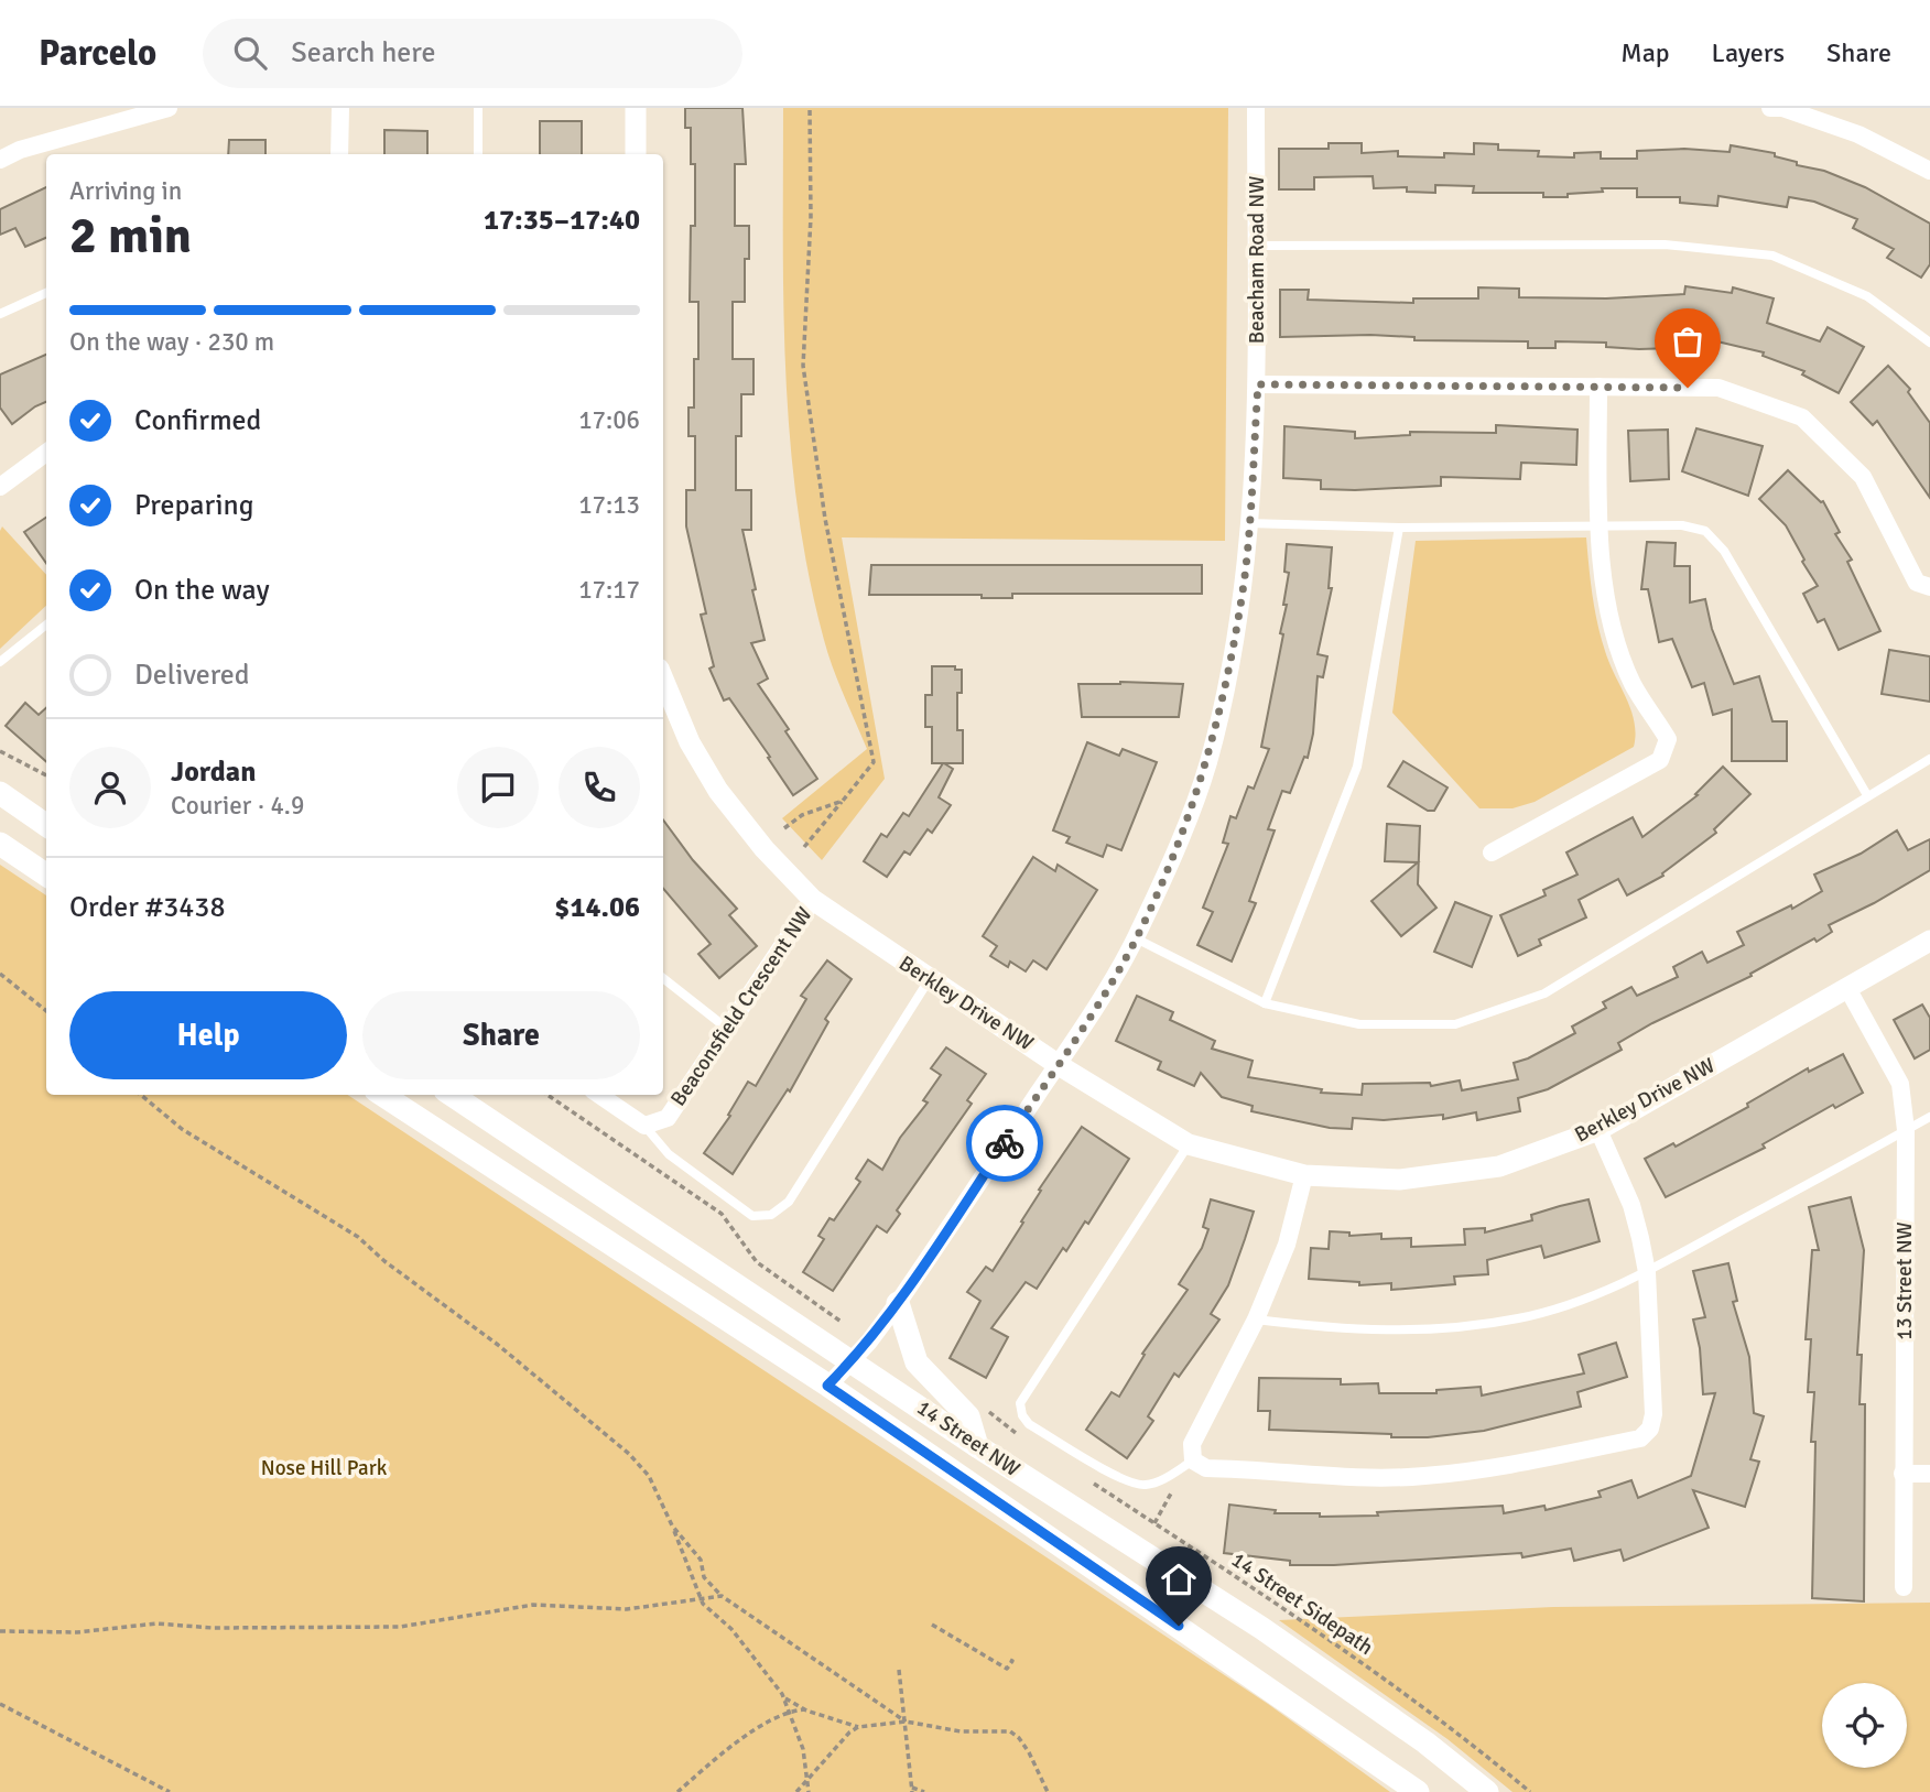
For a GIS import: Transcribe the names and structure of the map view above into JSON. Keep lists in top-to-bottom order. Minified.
{"streets":{"main road":["14 Street NW"],"street":["Beacham Road NW","Berkley Drive NW","Beaconsfield Crescent NW","13 Street NW"],"path":["14 Street Sidepath"]},"crossings":[["Beacham Road NW","Berkley Drive NW"],["Beacham Road NW","14 Street NW"],["Berkley Drive NW","Beaconsfield Crescent NW"],["Berkley Drive NW","13 Street NW"]],"parks":["Nose Hill Park"],"page":{"header":"Parcelo","search":"Search here","nav":["Map","Layers","Share"],"heading":["2 min","Arriving in","17:35–17:40"],"panel":["Jordan","Courier · 4.9","Order #3438","$14.06"],"bar":"On the way · 230 m","list":[["Confirmed","17:06"],["Preparing","17:13"],["On the way","17:17"],"Delivered"],"buttons":["Help","Share"]}}
